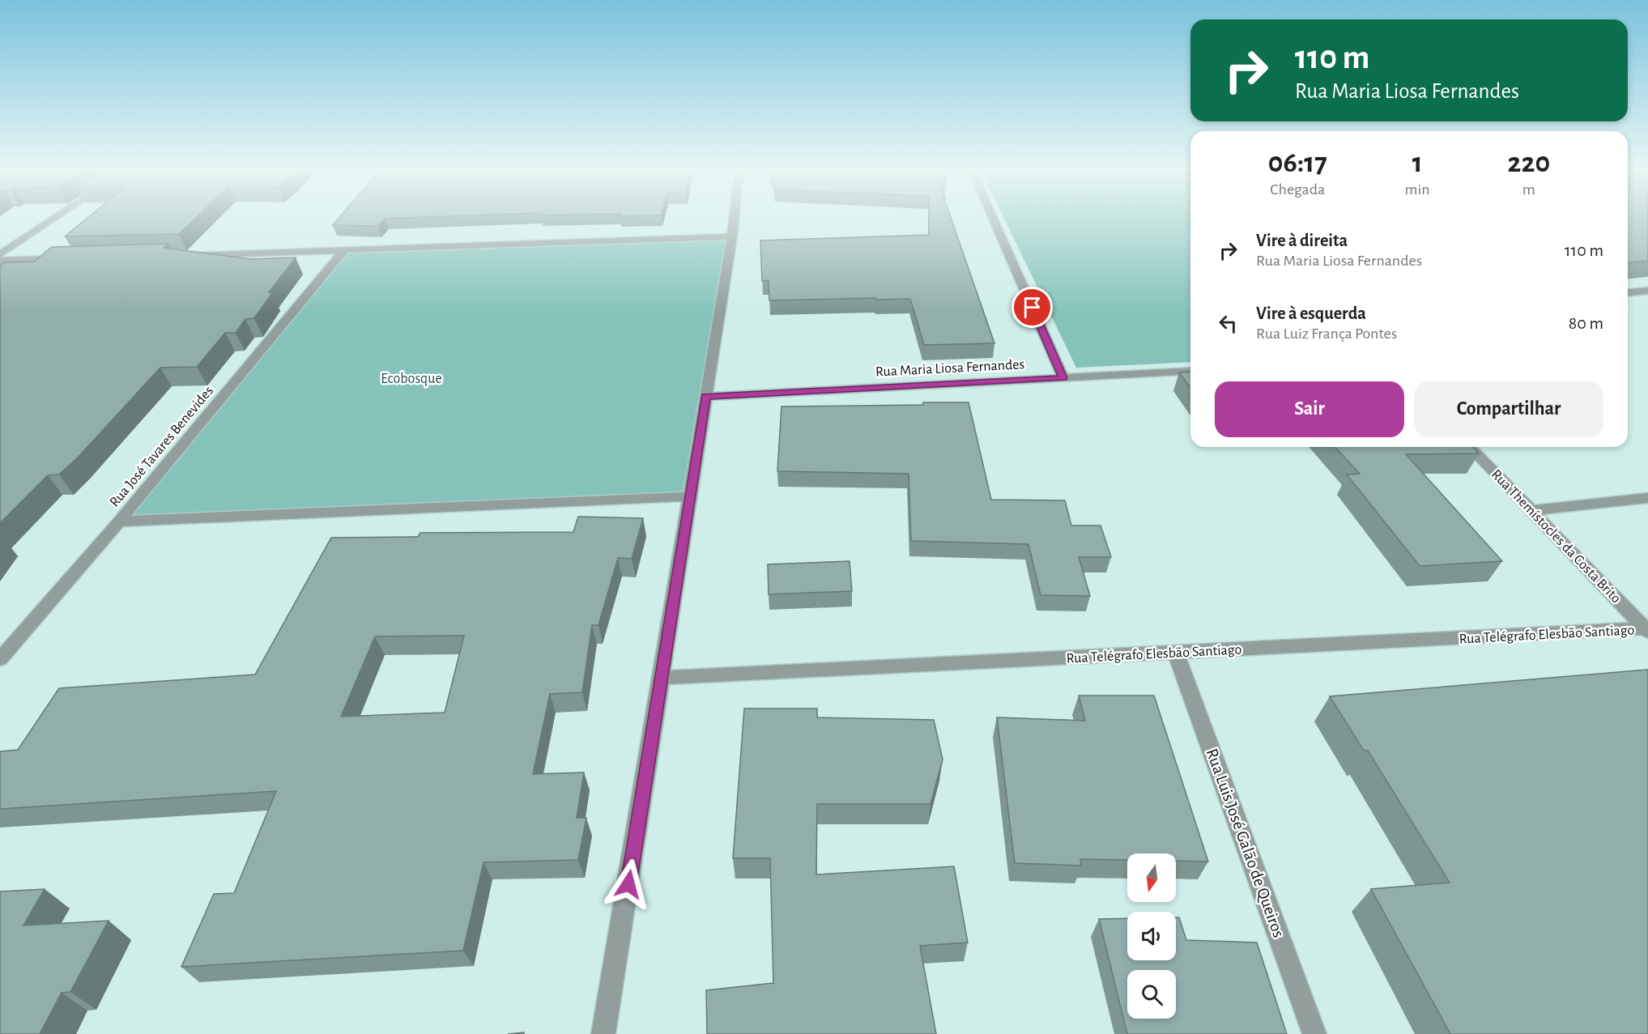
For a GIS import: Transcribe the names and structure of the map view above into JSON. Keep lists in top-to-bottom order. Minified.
{"streets":{"street":["Rua Maria Liosa Fernandes","Rua José Tavares Benevides","Rua Themístocles da Costa Brito","Rua Telégrafo Elesbão Santiago","Rua Luis José Galão de Queiros"]},"crossings":[["Rua Themístocles da Costa Brito","Rua Telégrafo Elesbão Santiago"],["Rua Telégrafo Elesbão Santiago","Rua Luis José Galão de Queiros"]],"parks":["Ecobosque"],"north":"bottom","page":{"turn":["110 m","Rua Maria Liosa Fernandes"],"eta":["06:17","Chegada","1","min","220","m"],"list":[{"name":"Vire à direita","note":"Rua Maria Liosa Fernandes","value":"110 m"},{"name":"Vire à esquerda","note":"Rua Luiz França Pontes","value":"80 m"}],"buttons":["Sair","Compartilhar"]}}
